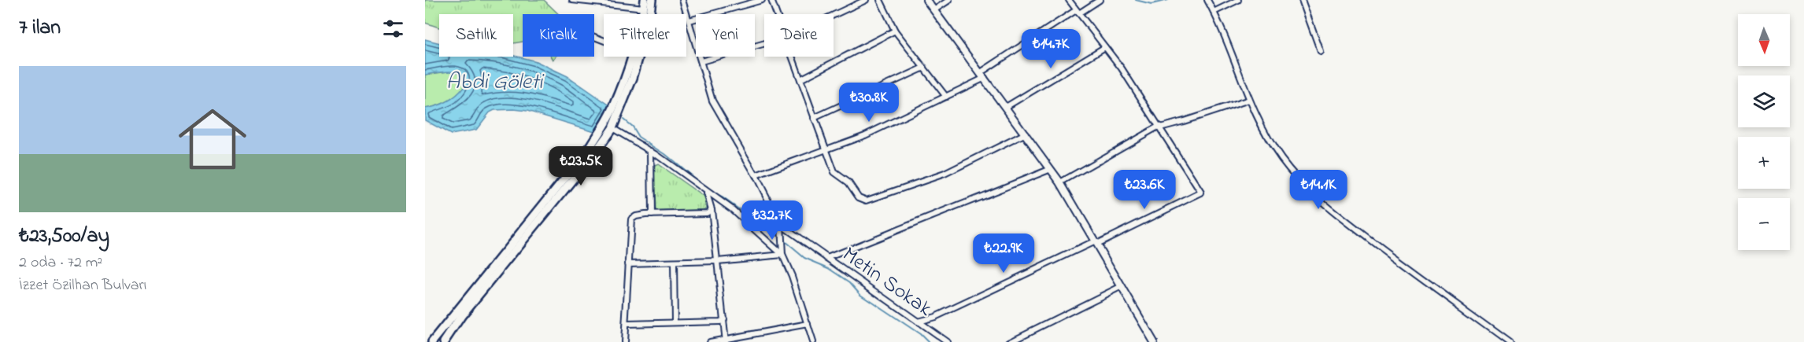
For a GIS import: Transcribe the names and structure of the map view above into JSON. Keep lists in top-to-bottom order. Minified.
{"streets":{"street":["Metin Sokak"]},"water":["Abdi Göleti"],"north":"bottom","page":{"heading":"7 ilan","map_buttons":["+","−"],"chip":["Satılık","Kiralık","Filtreler","Yeni","Daire"],"price":["₺14.7K","₺30.8K","₺23.5K","₺23.6K","₺14.1K","₺32.7K","₺22.9K"],"list":[{"name":"₺23,500/ay","note":"2 oda · 72 m² · İzzet Özilhan Bulvarı"}]}}
